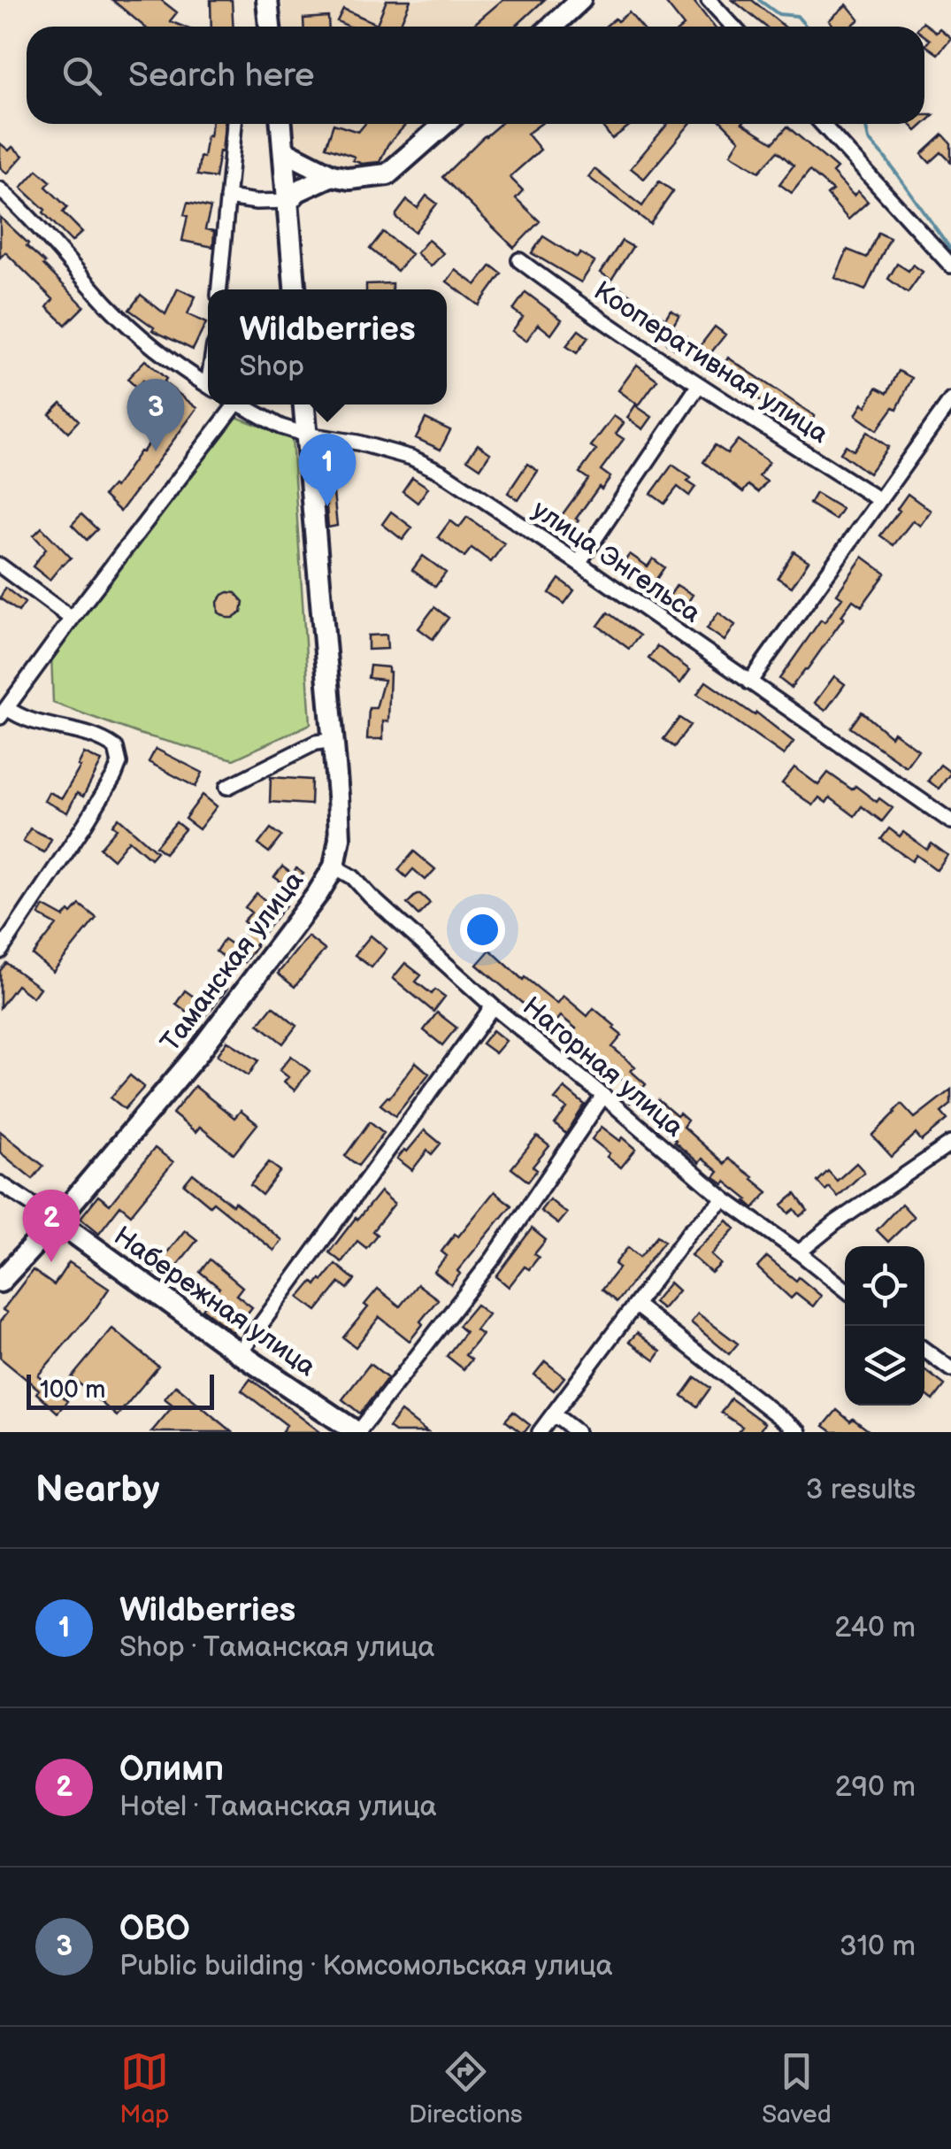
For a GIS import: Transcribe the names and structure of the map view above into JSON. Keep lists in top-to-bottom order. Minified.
{"streets":{"street":["Кооперативная улица","улица Энгельса","Таманская улица","Нагорная улица","Набережная улица"]},"crossings":[["улица Энгельса","Таманская улица"],["Таманская улица","Нагорная улица"],["Таманская улица","Набережная улица"]],"scale_bar":"100 m","page":{"search":"Search here","popup":["Wildberries","Shop"],"pins":["3","1","2"],"scale":"100 m","heading":["Nearby","3 results"],"list":[{"mark":"1","name":"Wildberries","note":"Shop · Таманская улица","value":"240 m"},{"mark":"2","name":"Олимп","note":"Hotel · Таманская улица","value":"290 m"},{"mark":"3","name":"ОВО","note":"Public building · Комсомольская улица","value":"310 m"}],"nav":["Map","Directions","Saved"]}}
